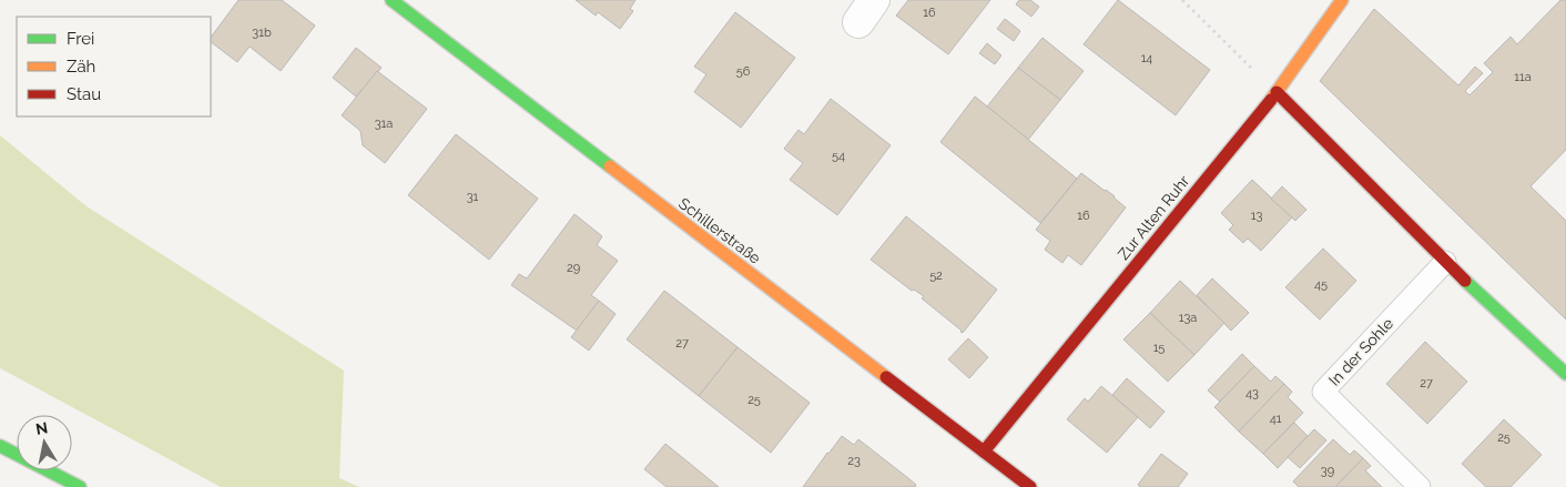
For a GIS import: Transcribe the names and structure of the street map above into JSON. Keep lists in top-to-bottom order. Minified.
{"streets":{"main road":["Zur Alten Ruhr","Schillerstraße"],"lane":["In der Sohle"]},"crossings":[["Zur Alten Ruhr","Schillerstraße"]],"house_numbers":["16","31b","14","56","11a","31a","54","31","16","13","29","52","45","13a","27","15","27","43","25","41","25","23","39"],"legend":["Frei","Zäh","Stau"],"north":"top"}
